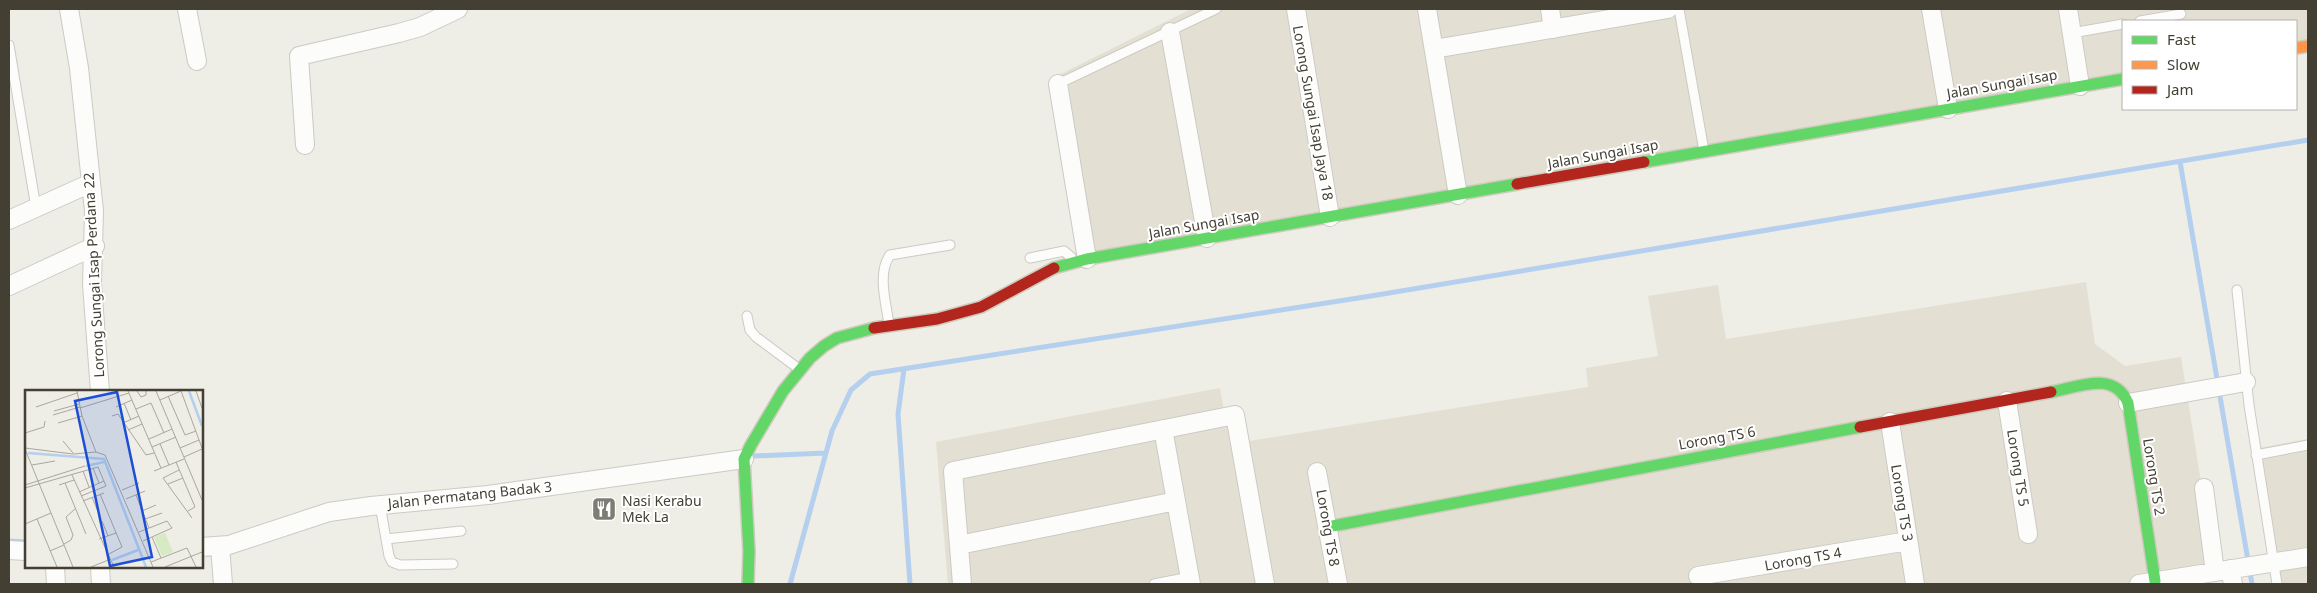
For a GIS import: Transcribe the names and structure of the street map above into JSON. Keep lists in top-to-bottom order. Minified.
{"streets":{"street":["Jalan Sungai Isap","Lorong Sungai Isap Jaya 18","Lorong Sungai Isap Perdana 22","Lorong TS 6","Lorong TS 5","Lorong TS 2","Jalan Permatang Badak 3","Lorong TS 3","Lorong TS 8","Lorong TS 4"]},"crossings":[["Jalan Sungai Isap","Lorong Sungai Isap Jaya 18"],["Jalan Sungai Isap","Jalan Permatang Badak 3"],["Lorong TS 6","Lorong TS 5"],["Lorong TS 6","Lorong TS 2"],["Lorong TS 6","Lorong TS 3"],["Lorong TS 6","Lorong TS 8"],["Lorong TS 3","Lorong TS 4"]],"places":{"restaurant":["Nasi Kerabu Mek La"]},"legend":["Fast","Slow","Jam"]}
